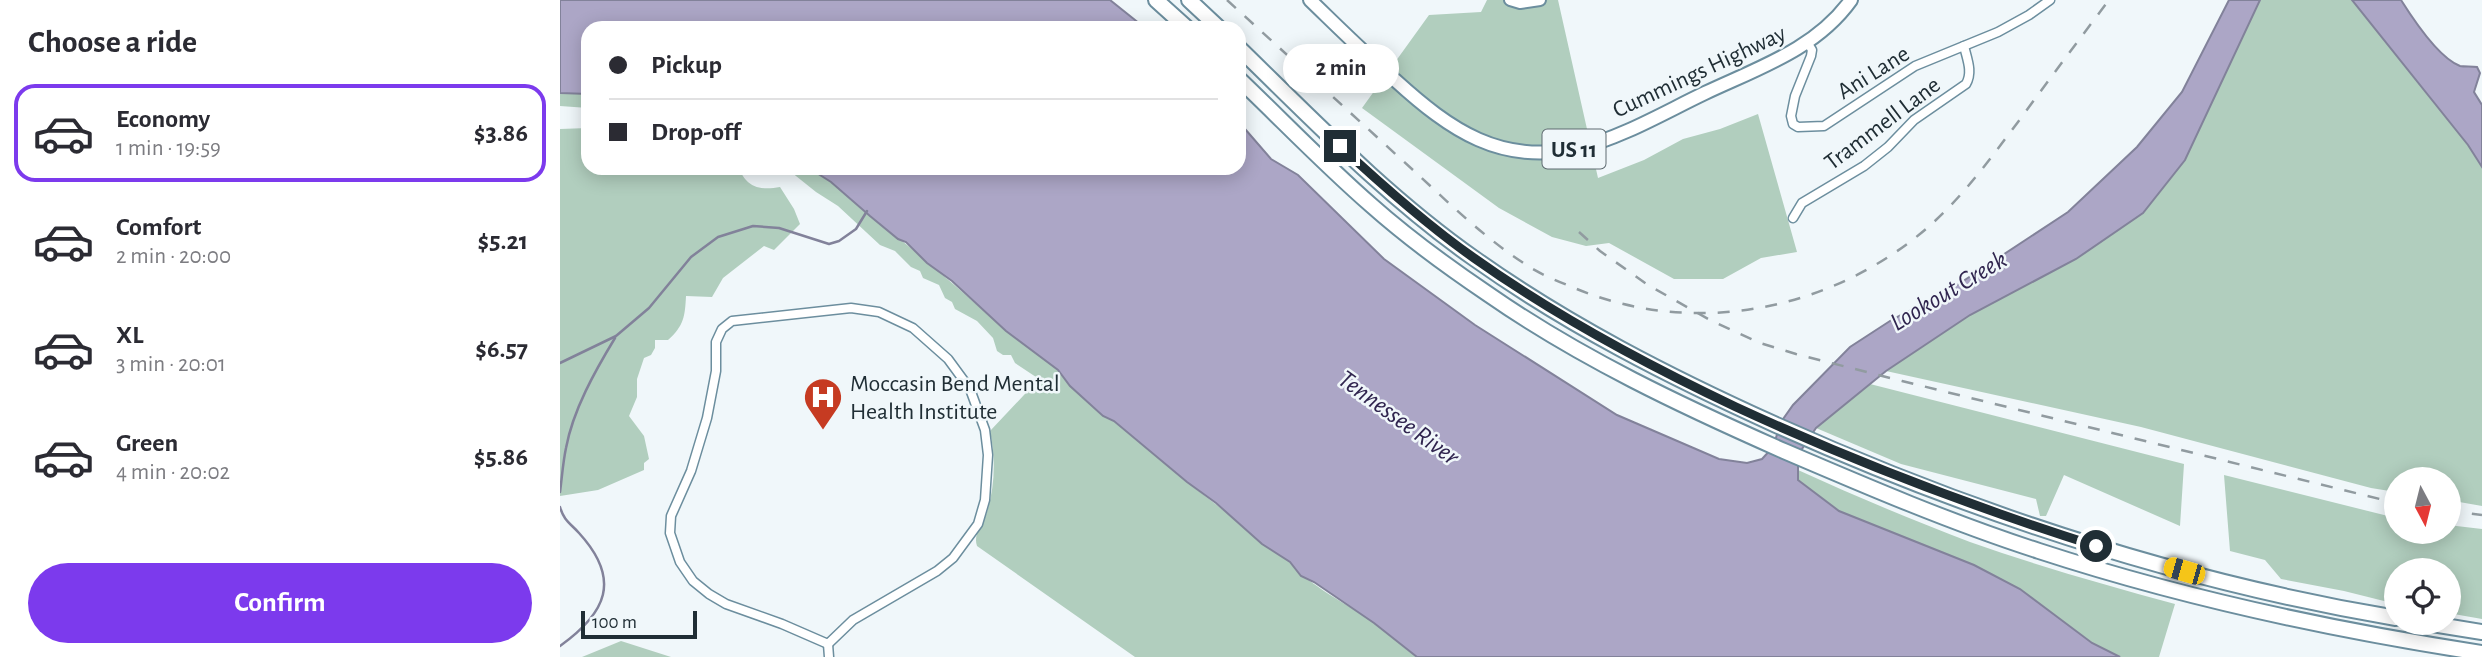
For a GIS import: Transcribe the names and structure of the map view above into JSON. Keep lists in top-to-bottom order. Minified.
{"streets":{"main road":["Cummings Highway","US 11"],"street":["Ani Lane","Trammell Lane"]},"crossings":[["Cummings Highway","Ani Lane"],["Ani Lane","Trammell Lane"]],"water":["Lookout Creek","Tennessee River"],"places":{"hospital":["Moccasin Bend Mental Health Institute"]},"scale_bar":"100 m","north":"bottom","page":{"heading":"Choose a ride","banner":["Pickup","Drop-off"],"bubble":"2 min","list":[{"name":"Economy","note":"1 min · 19:59","value":"$3.86"},{"name":"Comfort","note":"2 min · 20:00","value":"$5.21"},{"name":"XL","note":"3 min · 20:01","value":"$6.57"},{"name":"Green","note":"4 min · 20:02","value":"$5.86"}],"buttons":"Confirm","scale":"100 m"}}
